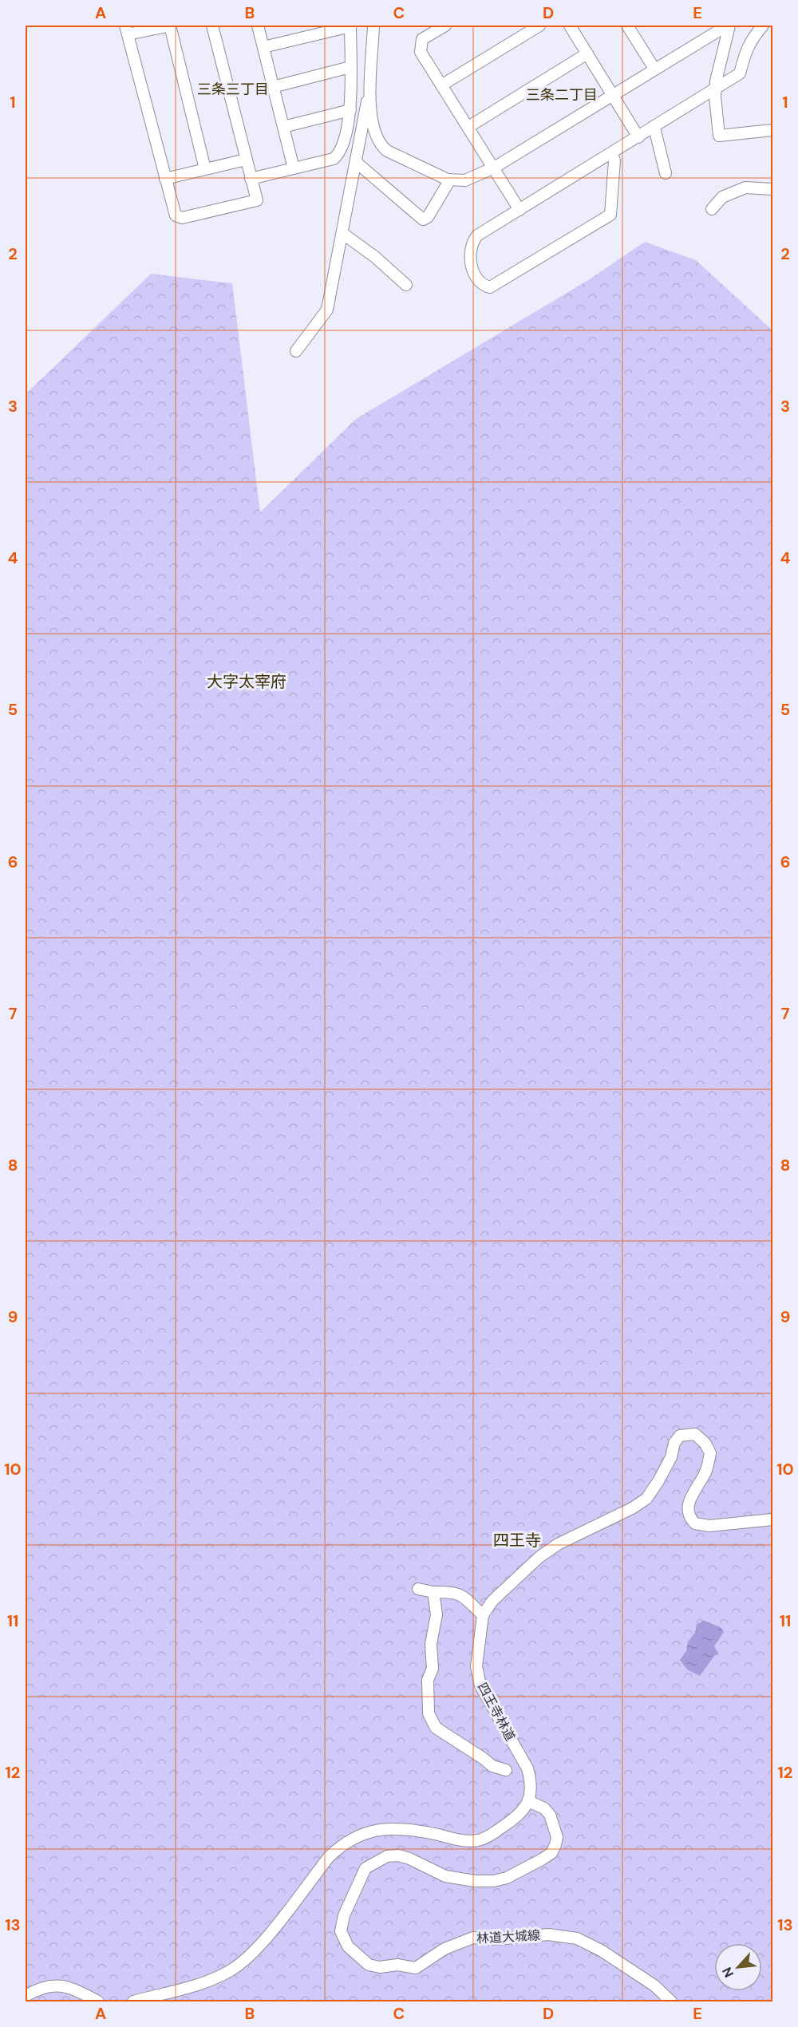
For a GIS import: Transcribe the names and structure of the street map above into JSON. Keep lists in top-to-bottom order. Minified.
{"streets":{"street":["四王寺林道","林道大城線"]},"crossings":[["四王寺林道","林道大城線"]],"districts":["三条三丁目","三条二丁目","大字太宰府","四王寺"],"north":"bottom left","grid":{"columns":["A","B","C","D","E"],"rows":["1","2","3","4","5","6","7","8","9","10","11","12","13"]}}
